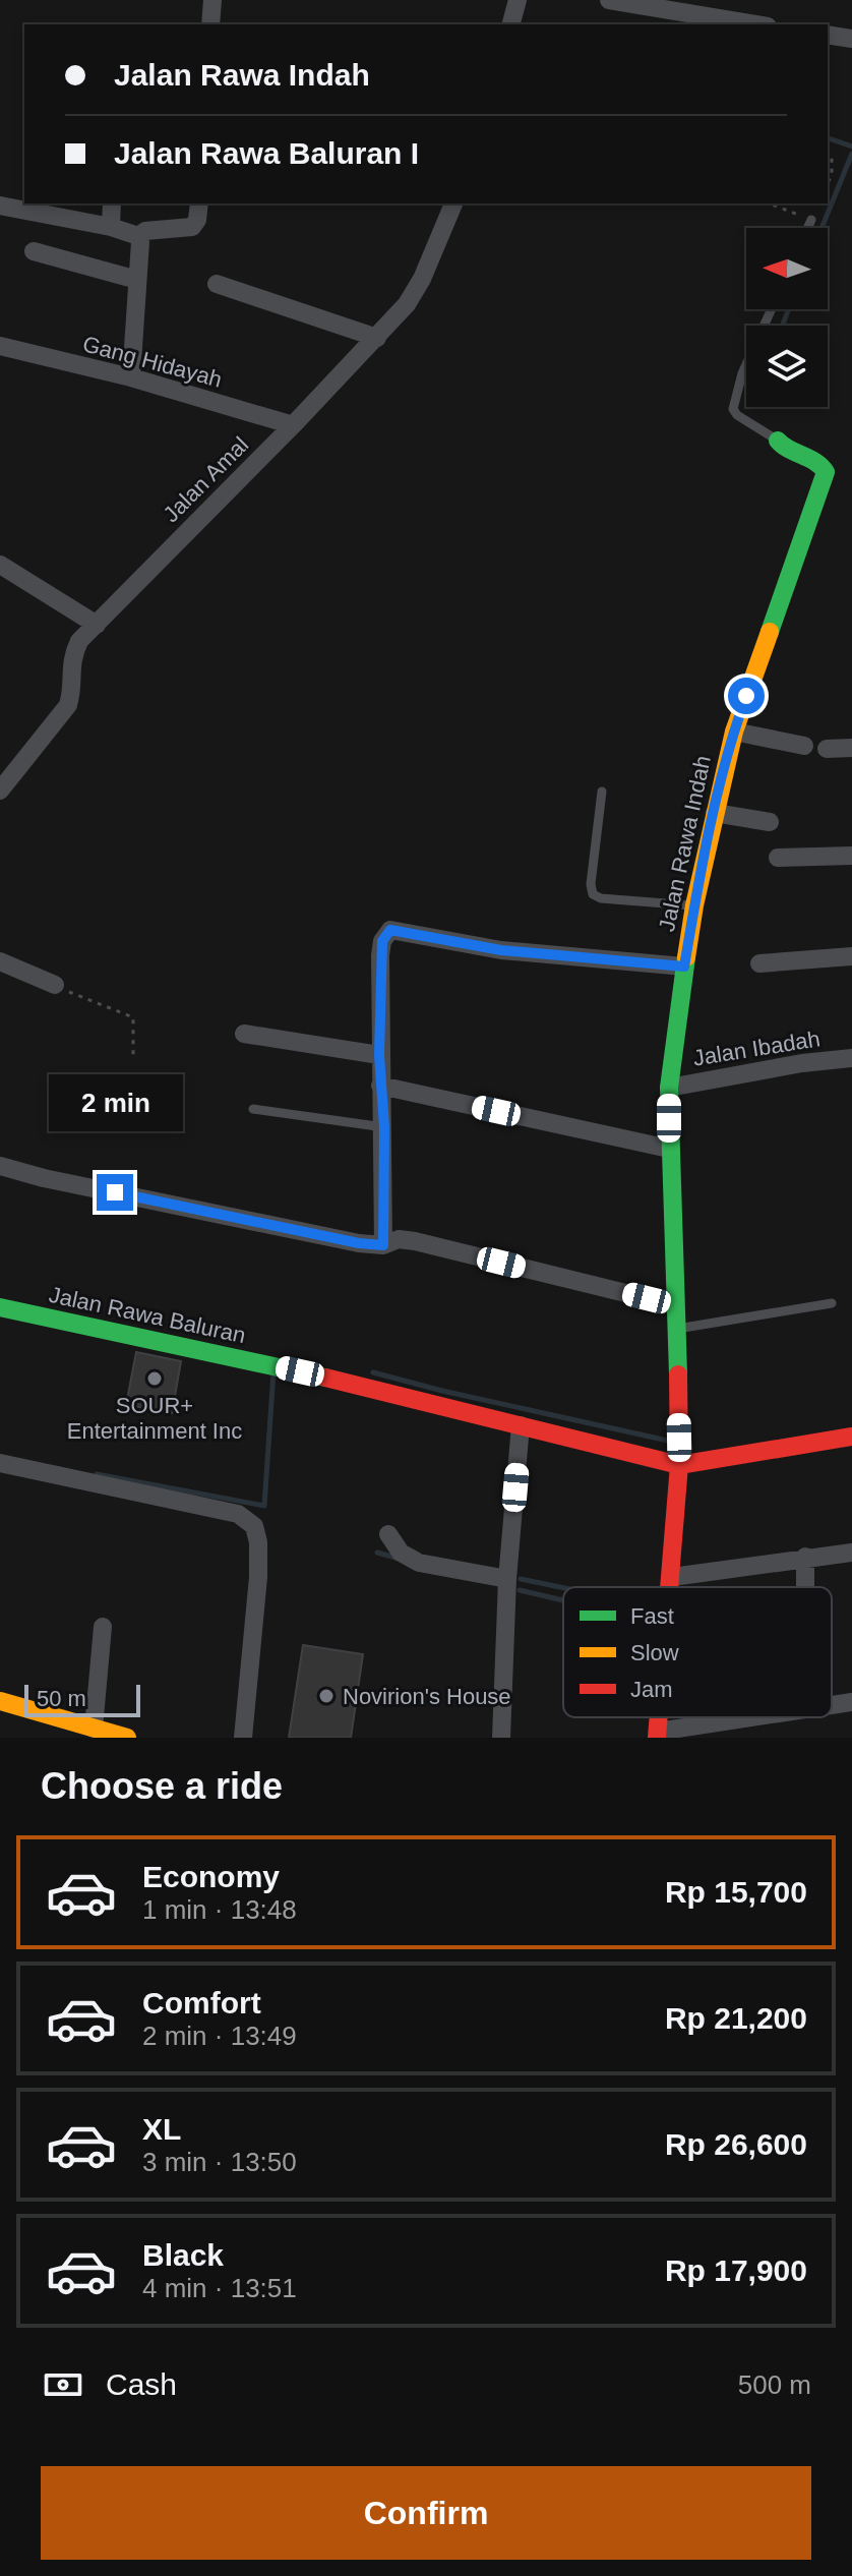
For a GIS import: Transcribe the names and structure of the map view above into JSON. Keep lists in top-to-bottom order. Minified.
{"streets":{"street":["Gang Hidayah","Jalan Amal","Jalan Rawa Indah","Jalan Ibadah","Jalan Rawa Baluran"]},"crossings":[["Gang Hidayah","Jalan Amal"],["Jalan Rawa Indah","Jalan Ibadah"],["Jalan Rawa Indah","Jalan Rawa Baluran"]],"places":["SOUR+ Entertainment Inc","Novirion's House"],"legend":["Fast","Slow","Jam"],"scale_bar":"50 m","north":"left","page":{"banner":["Jalan Rawa Indah","Jalan Rawa Baluran I"],"bubble":"2 min","scale":"50 m","heading":"Choose a ride","list":[{"name":"Economy","note":"1 min · 13:48","value":"Rp 15,700"},{"name":"Comfort","note":"2 min · 13:49","value":"Rp 21,200"},{"name":"XL","note":"3 min · 13:50","value":"Rp 26,600"},{"name":"Black","note":"4 min · 13:51","value":"Rp 17,900"}],"pay":["Cash","500 m"],"buttons":"Confirm"}}
